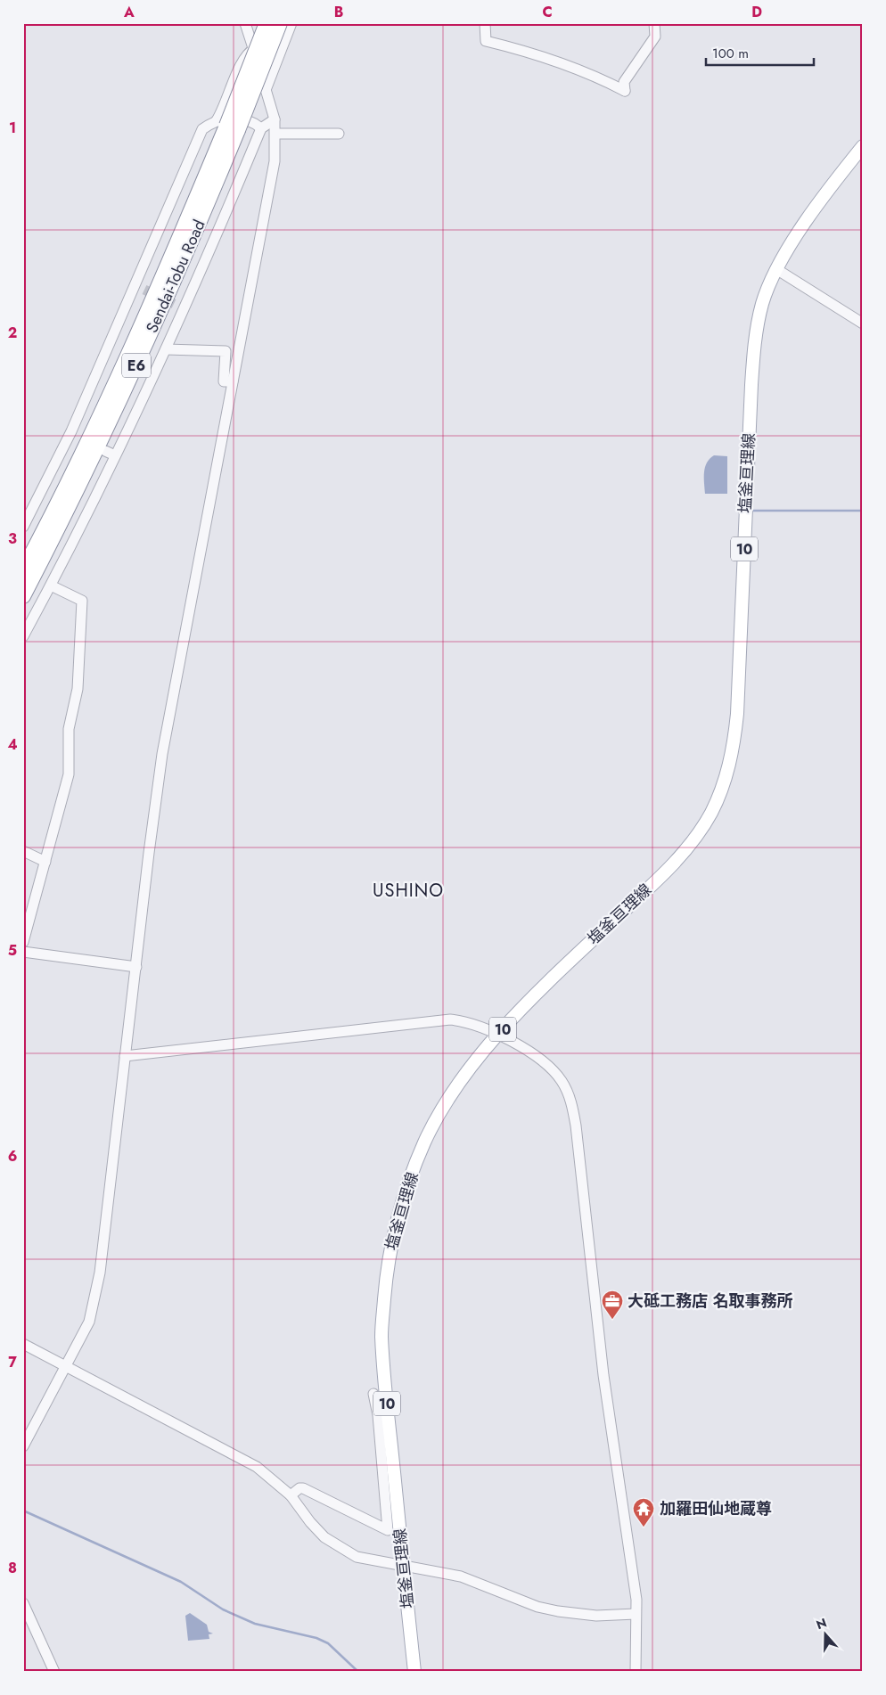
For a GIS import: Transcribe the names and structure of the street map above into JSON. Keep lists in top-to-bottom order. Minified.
{"streets":{"highway":["Sendai-Tobu Road","E6"],"main road":["塩釜亘理線","10"]},"districts":["USHINO"],"places":{"office":["大砥工務店 名取事務所"],"temple":["加羅田仙地蔵尊"]},"scale_bar":"100 m","north":"top","grid":{"columns":["A","B","C","D"],"rows":["1","2","3","4","5","6","7","8"]}}
